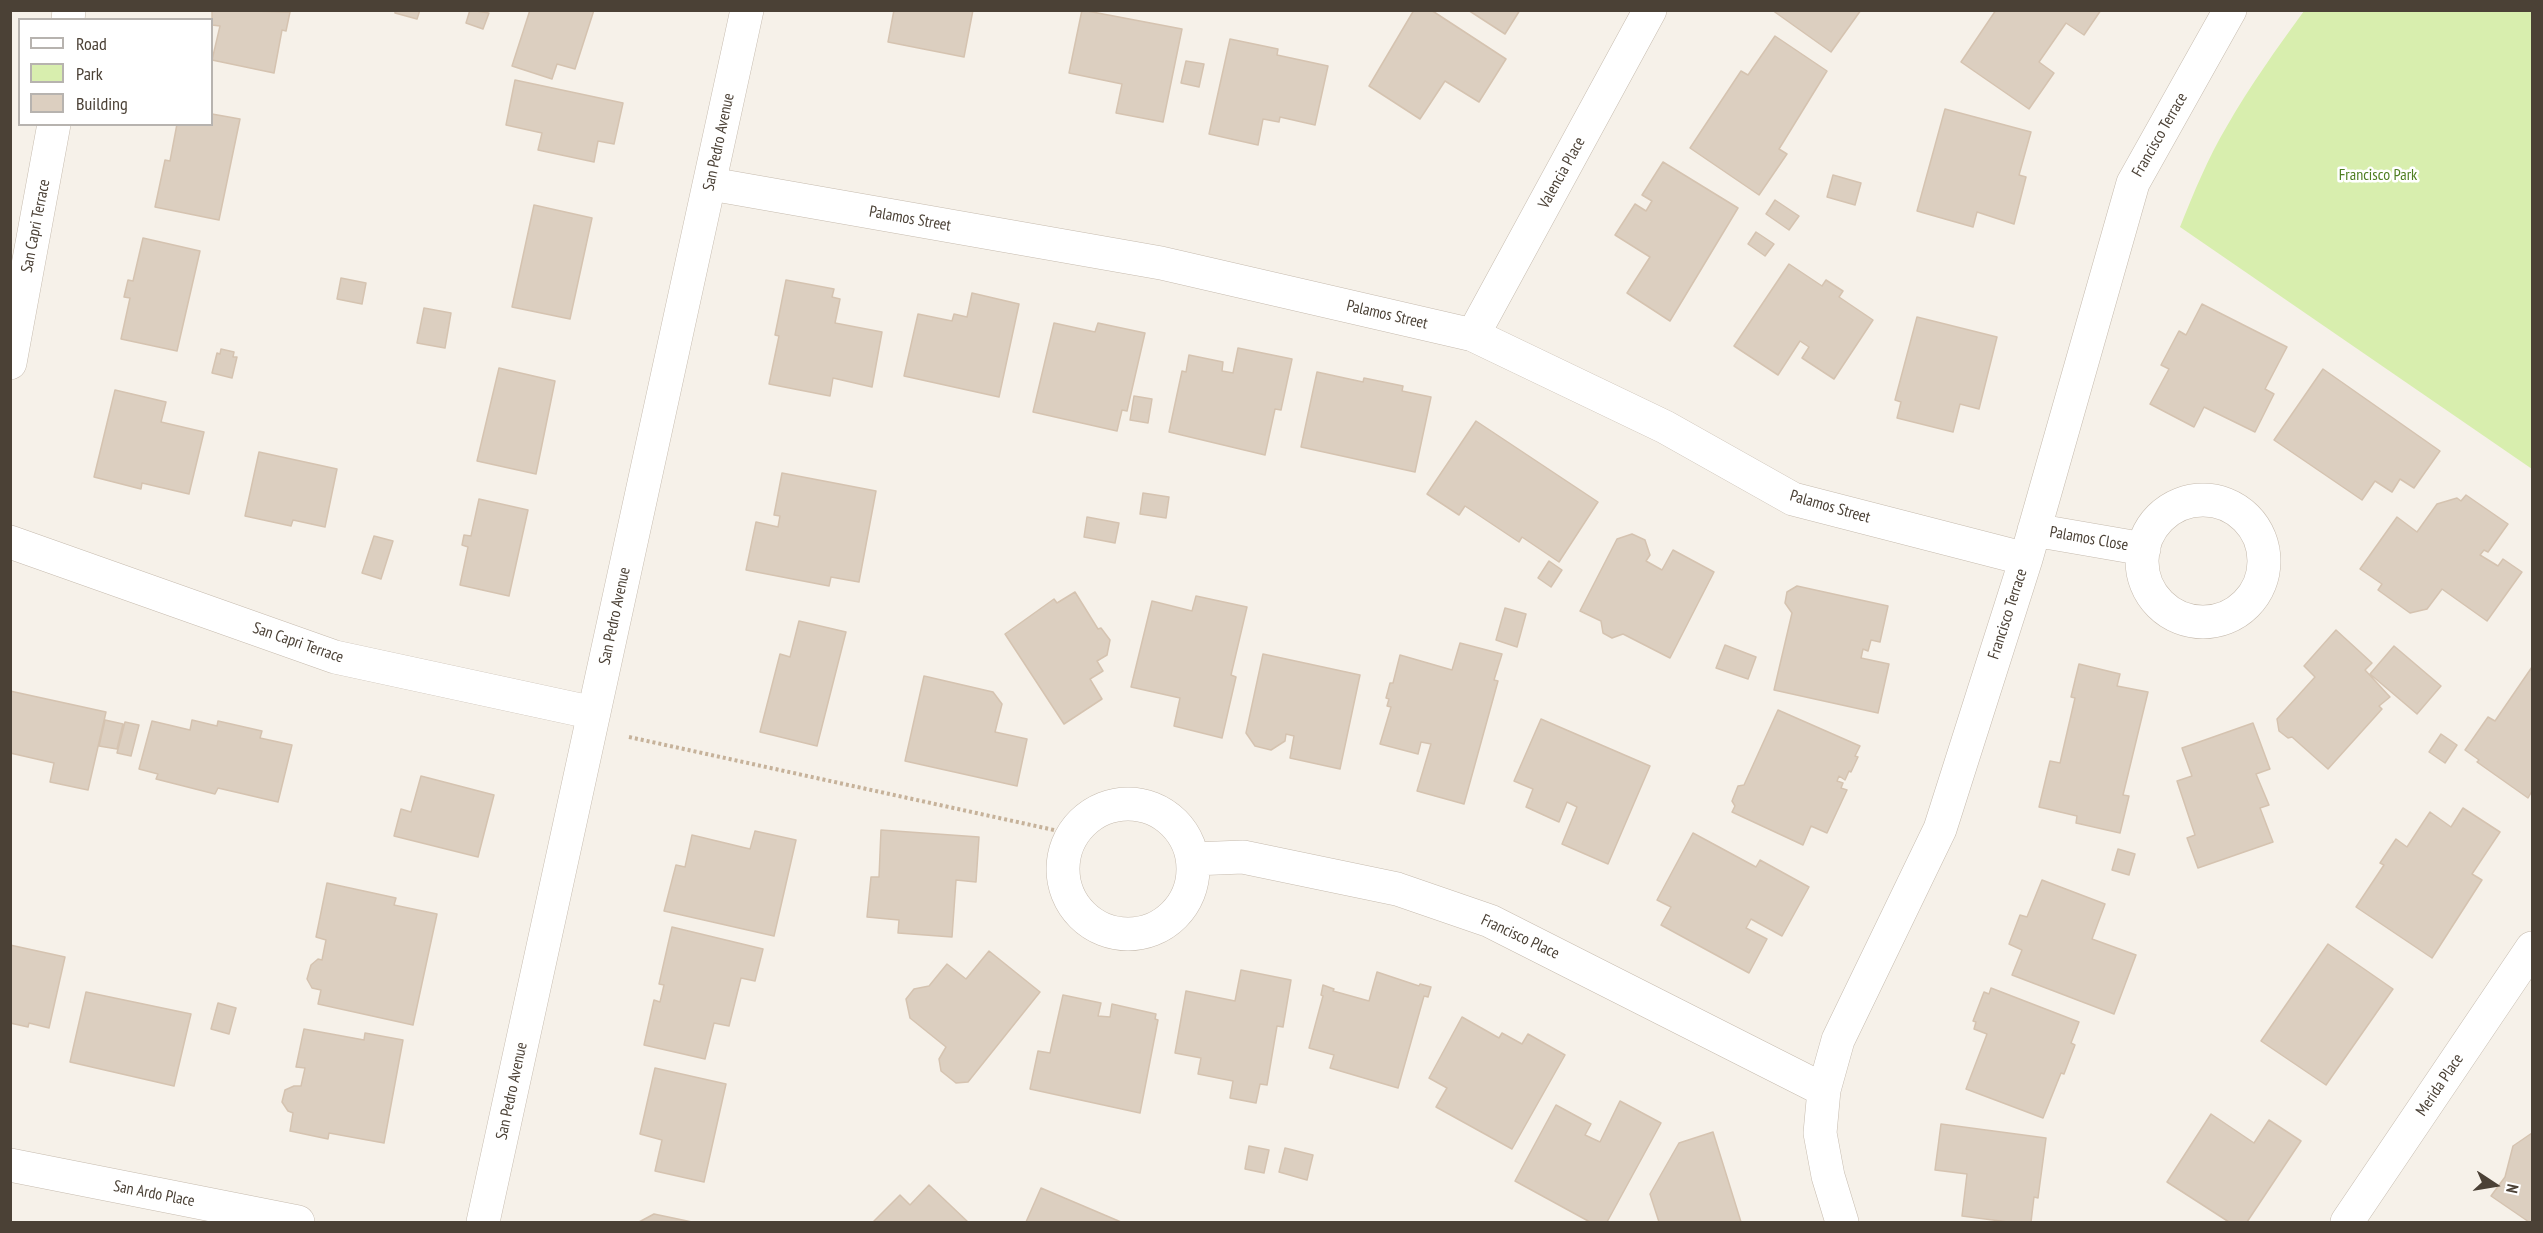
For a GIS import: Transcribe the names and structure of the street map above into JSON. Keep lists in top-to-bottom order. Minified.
{"streets":{"street":["Francisco Terrace","San Pedro Avenue","Valencia Place","Palamos Street","San Capri Terrace","Palamos Close","Francisco Place","Merida Place","San Ardo Place"]},"crossings":[["Francisco Terrace","Palamos Street"],["Francisco Terrace","Palamos Close"],["Francisco Terrace","Francisco Place"],["San Pedro Avenue","Palamos Street"],["San Pedro Avenue","San Capri Terrace"],["Valencia Place","Palamos Street"],["Palamos Street","Palamos Close"]],"parks":["Francisco Park"],"legend":["Road","Park","Building"],"north":"right"}
